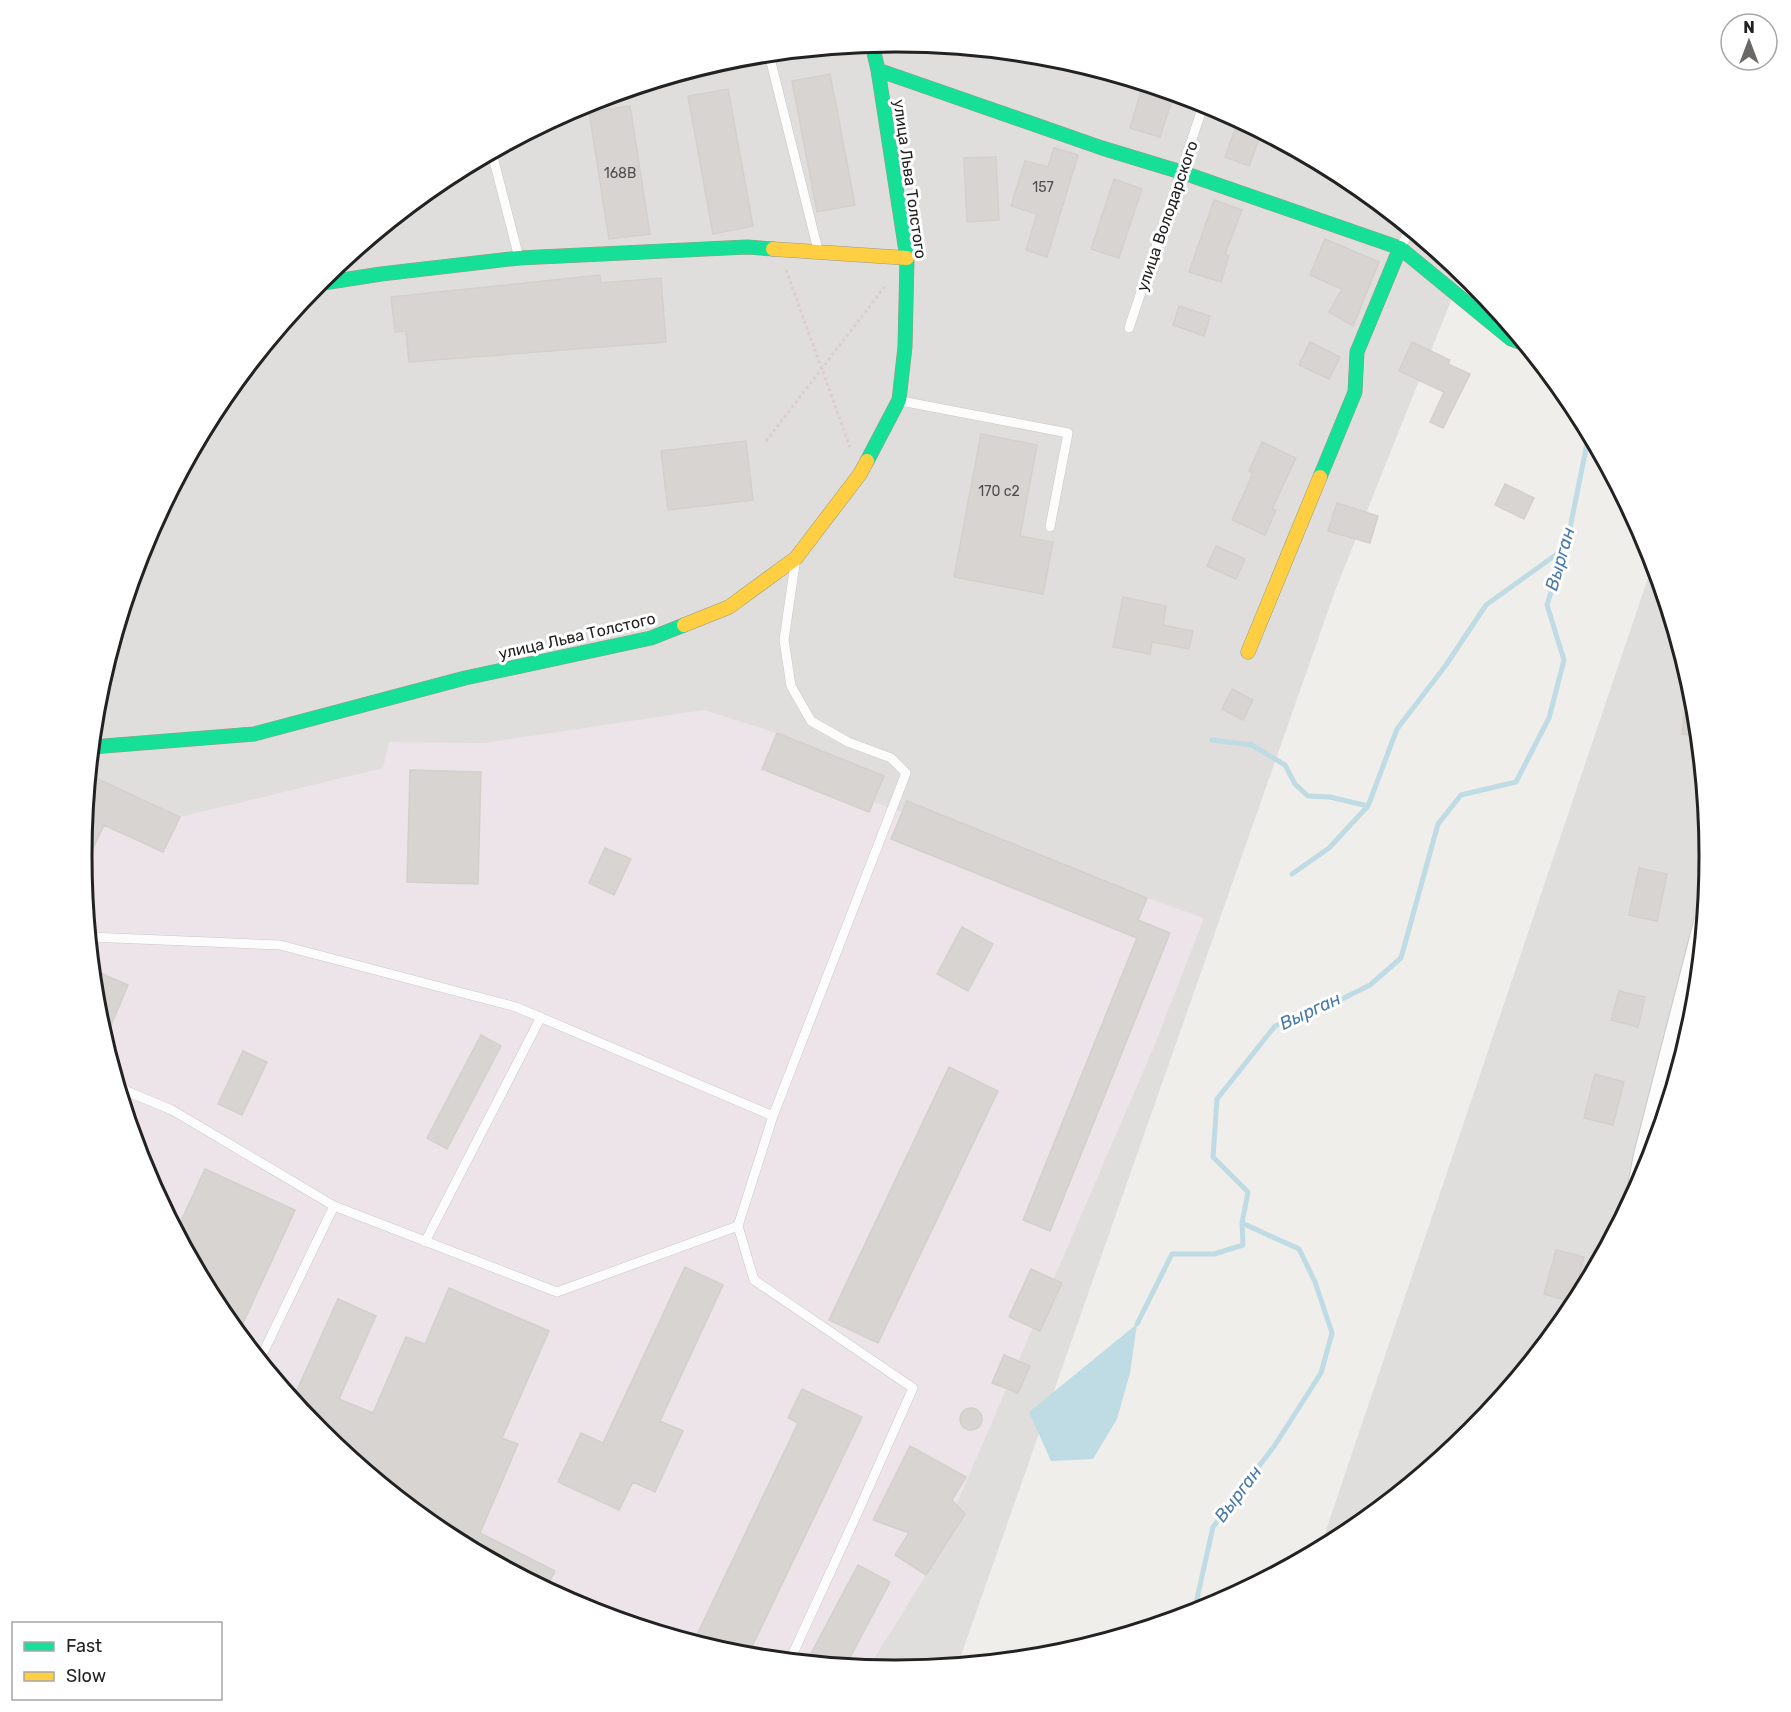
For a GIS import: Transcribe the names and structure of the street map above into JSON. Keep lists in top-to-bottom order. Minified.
{"streets":{"street":["улица Льва Толстого"],"lane":["улица Володарского"]},"water":["Вырган"],"house_numbers":["168В","157","170 с2"],"legend":["Fast","Slow"],"north":"top"}
